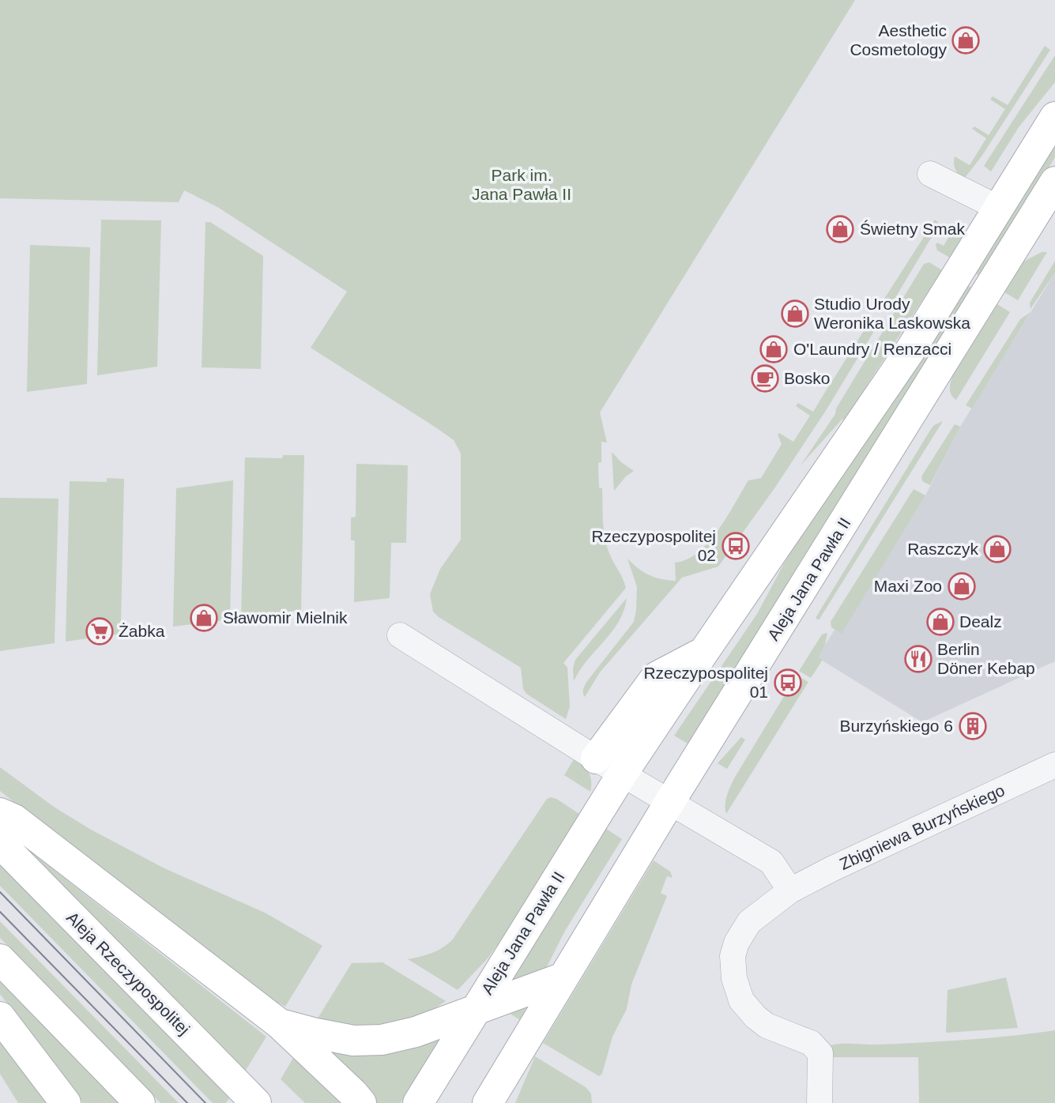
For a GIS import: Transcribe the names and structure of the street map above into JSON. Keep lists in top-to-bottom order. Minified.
{"streets":{"main road":["Aleja Jana Pawła II","Aleja Rzeczypospolitej"],"street":["Zbigniewa Burzyńskiego"]},"parks":["Park im. Jana Pawła II"],"places":{"shop":["Aesthetic Cosmetology","Świetny Smak","Studio Urody Weronika Laskowska","O'Laundry / Renzacci","Raszczyk","Maxi Zoo","Sławomir Mielnik","Dealz"],"cafe":["Bosko"],"bus stop":["Rzeczypospolitej 02","Rzeczypospolitej 01"],"supermarket":["Żabka"],"restaurant":["Berlin Döner Kebap"],"building":["Burzyńskiego 6"]}}
